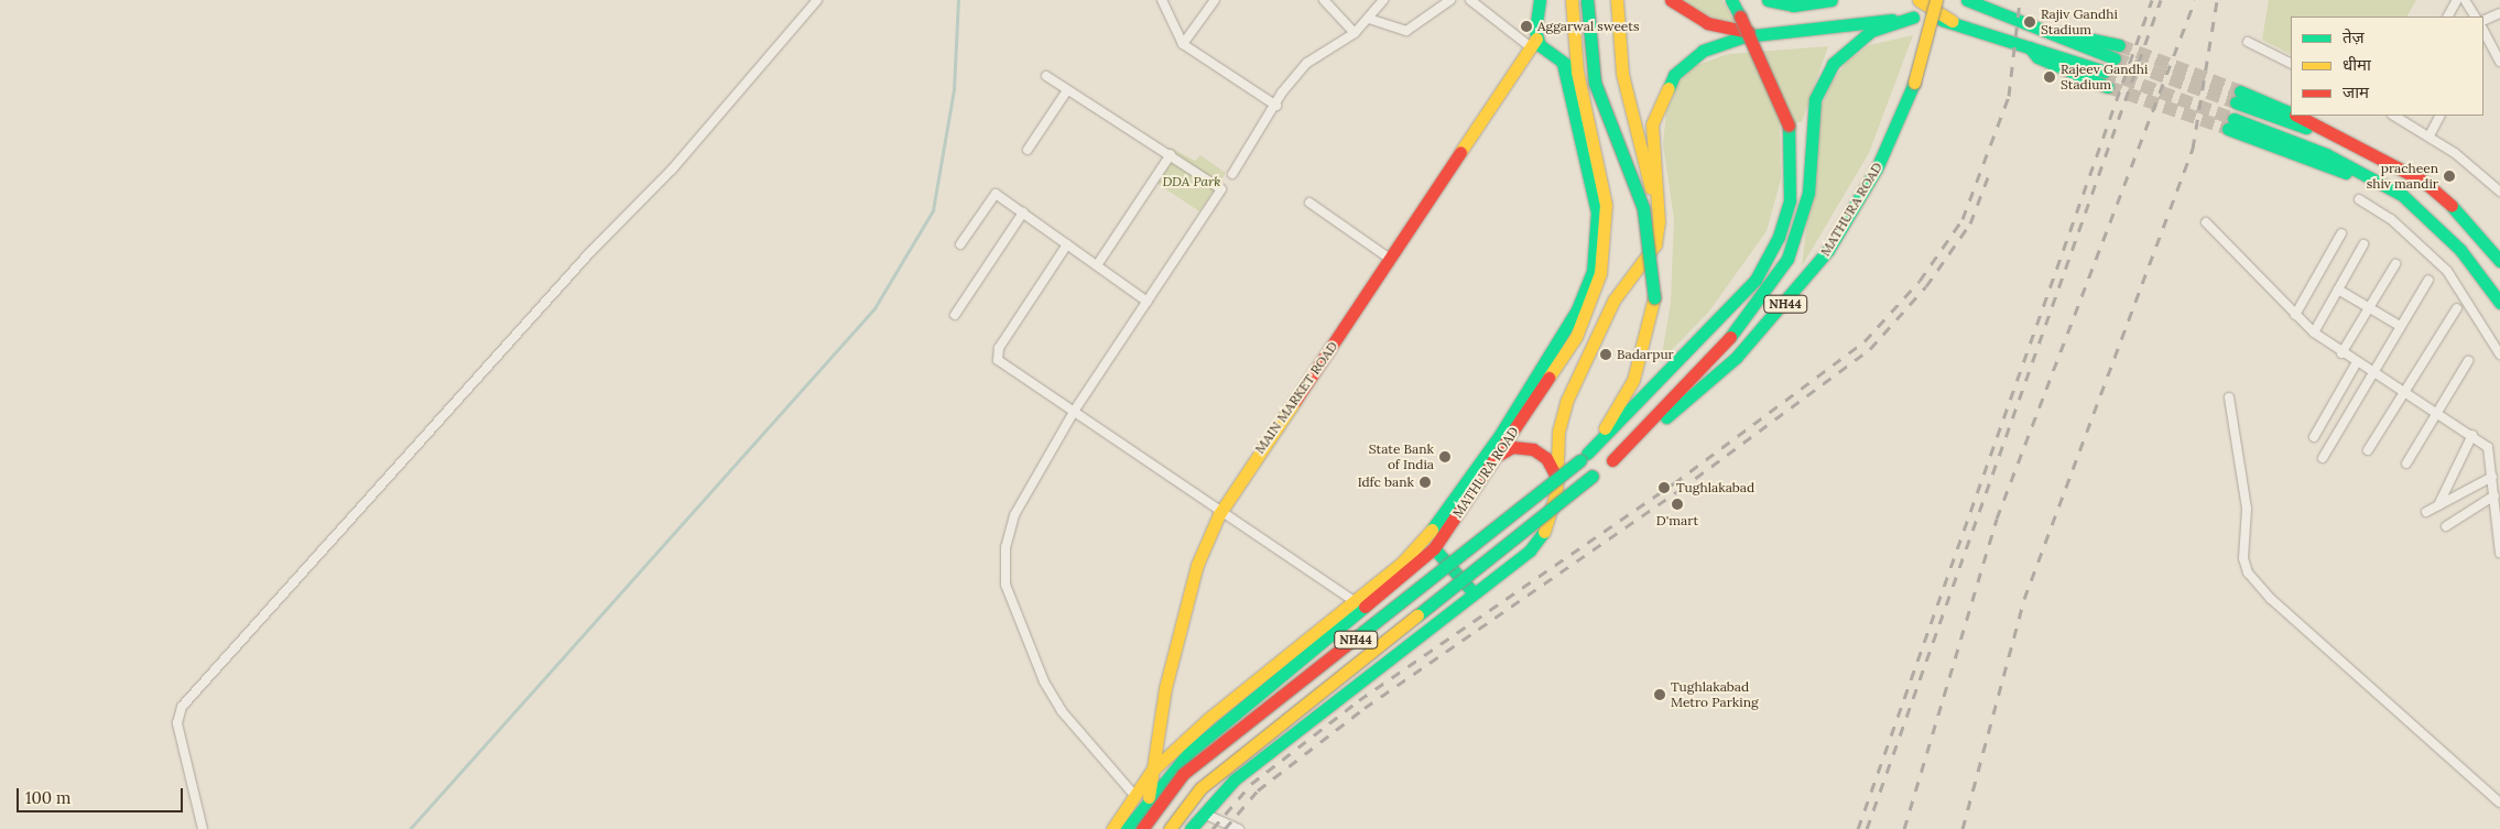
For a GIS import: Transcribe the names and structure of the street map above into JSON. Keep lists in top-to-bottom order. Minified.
{"streets":{"main road":["MATHURA ROAD","NH44","MAIN MARKET ROAD"]},"crossings":[["MATHURA ROAD","MAIN MARKET ROAD"]],"parks":["DDA Park"],"places":["Rajiv Gandhi Stadium","Aggarwal sweets","Rajeev Gandhi Stadium","pracheen shiv mandir","Badarpur","State Bank of India","Idfc bank","Tughlakabad","D'mart","Tughlakabad Metro Parking"],"legend":["तेज़","धीमा","जाम"],"scale_bar":"100 m"}
